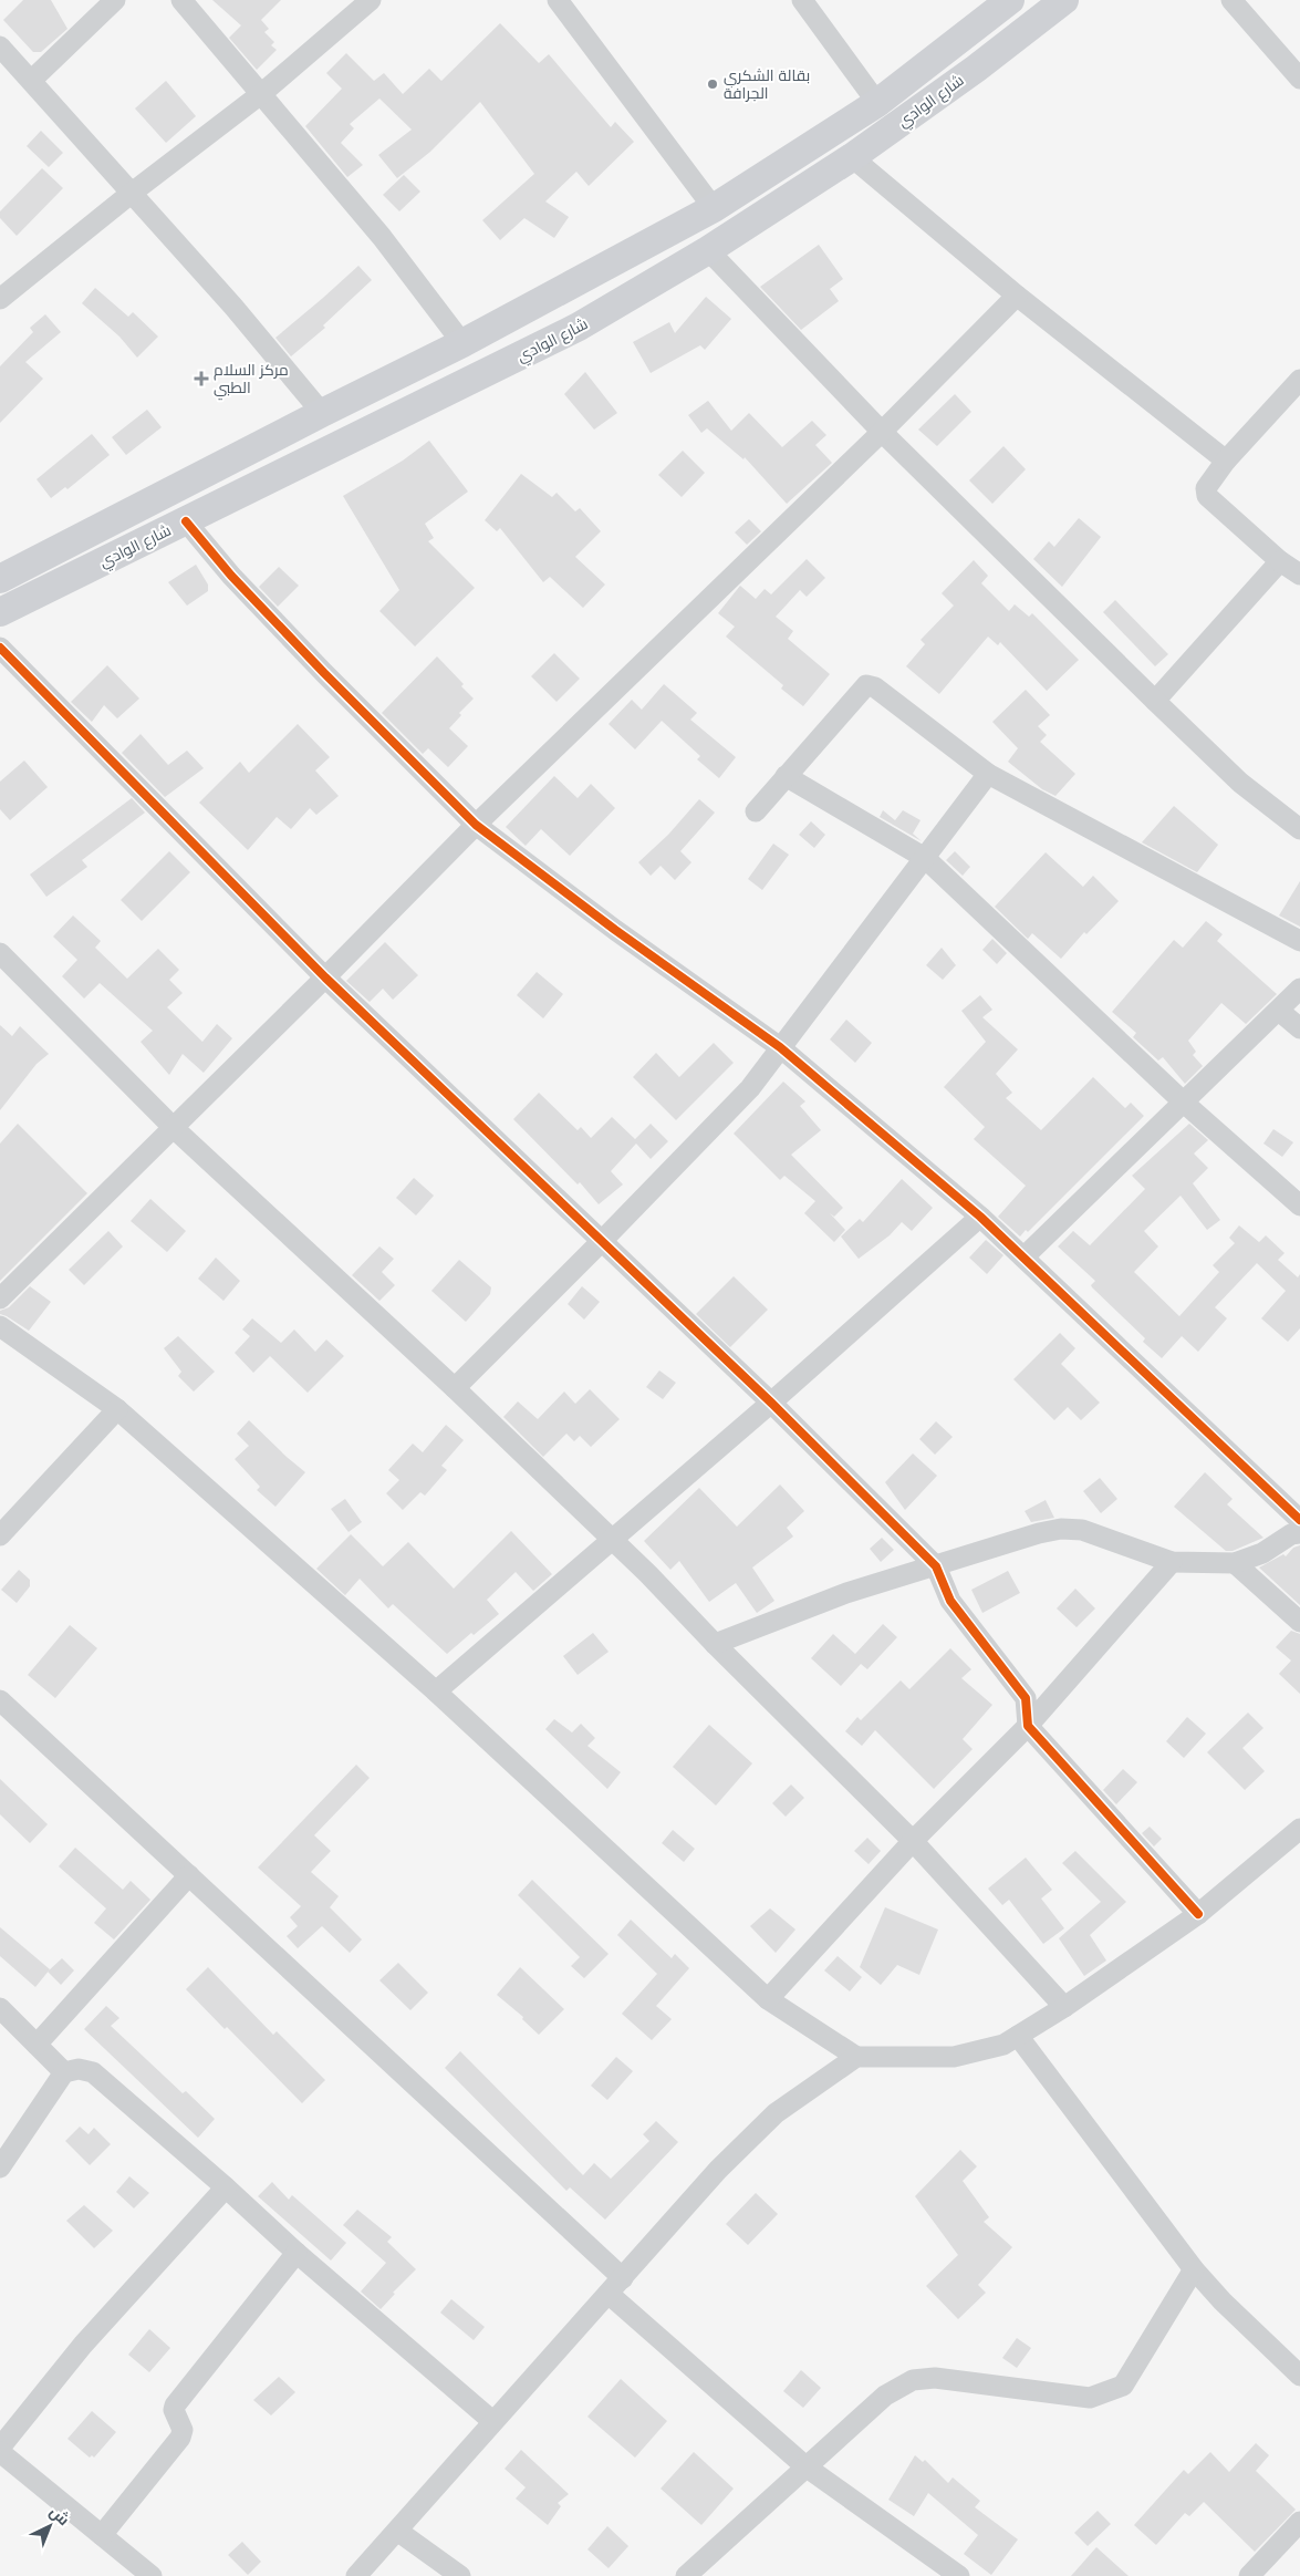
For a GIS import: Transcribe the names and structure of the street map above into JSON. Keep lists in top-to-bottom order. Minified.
{"streets":{"main road":["شارع الوادي"]},"places":{"other":["بقالة الشكري الجرافة"],"health":["مركز السلام الطبي"]},"north":"top right"}
